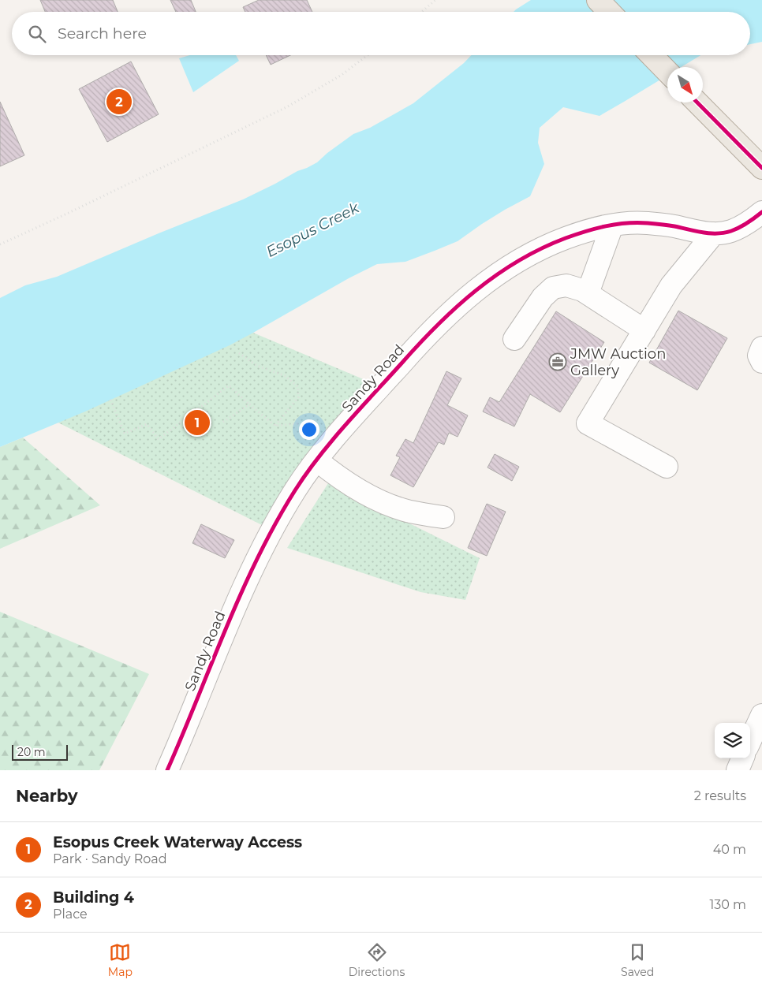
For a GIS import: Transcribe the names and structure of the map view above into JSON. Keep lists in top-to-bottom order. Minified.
{"streets":{"street":["Sandy Road"]},"water":["Esopus Creek"],"places":{"office":["JMW Auction Gallery"]},"scale_bar":"20 m","north":"bottom right","page":{"search":"Search here","pins":["2","1"],"scale":"20 m","heading":["Nearby","2 results"],"list":[{"mark":"1","name":"Esopus Creek Waterway Access","note":"Park · Sandy Road","value":"40 m"},{"mark":"2","name":"Building 4","note":"Place","value":"130 m"}],"nav":["Map","Directions","Saved"]}}
